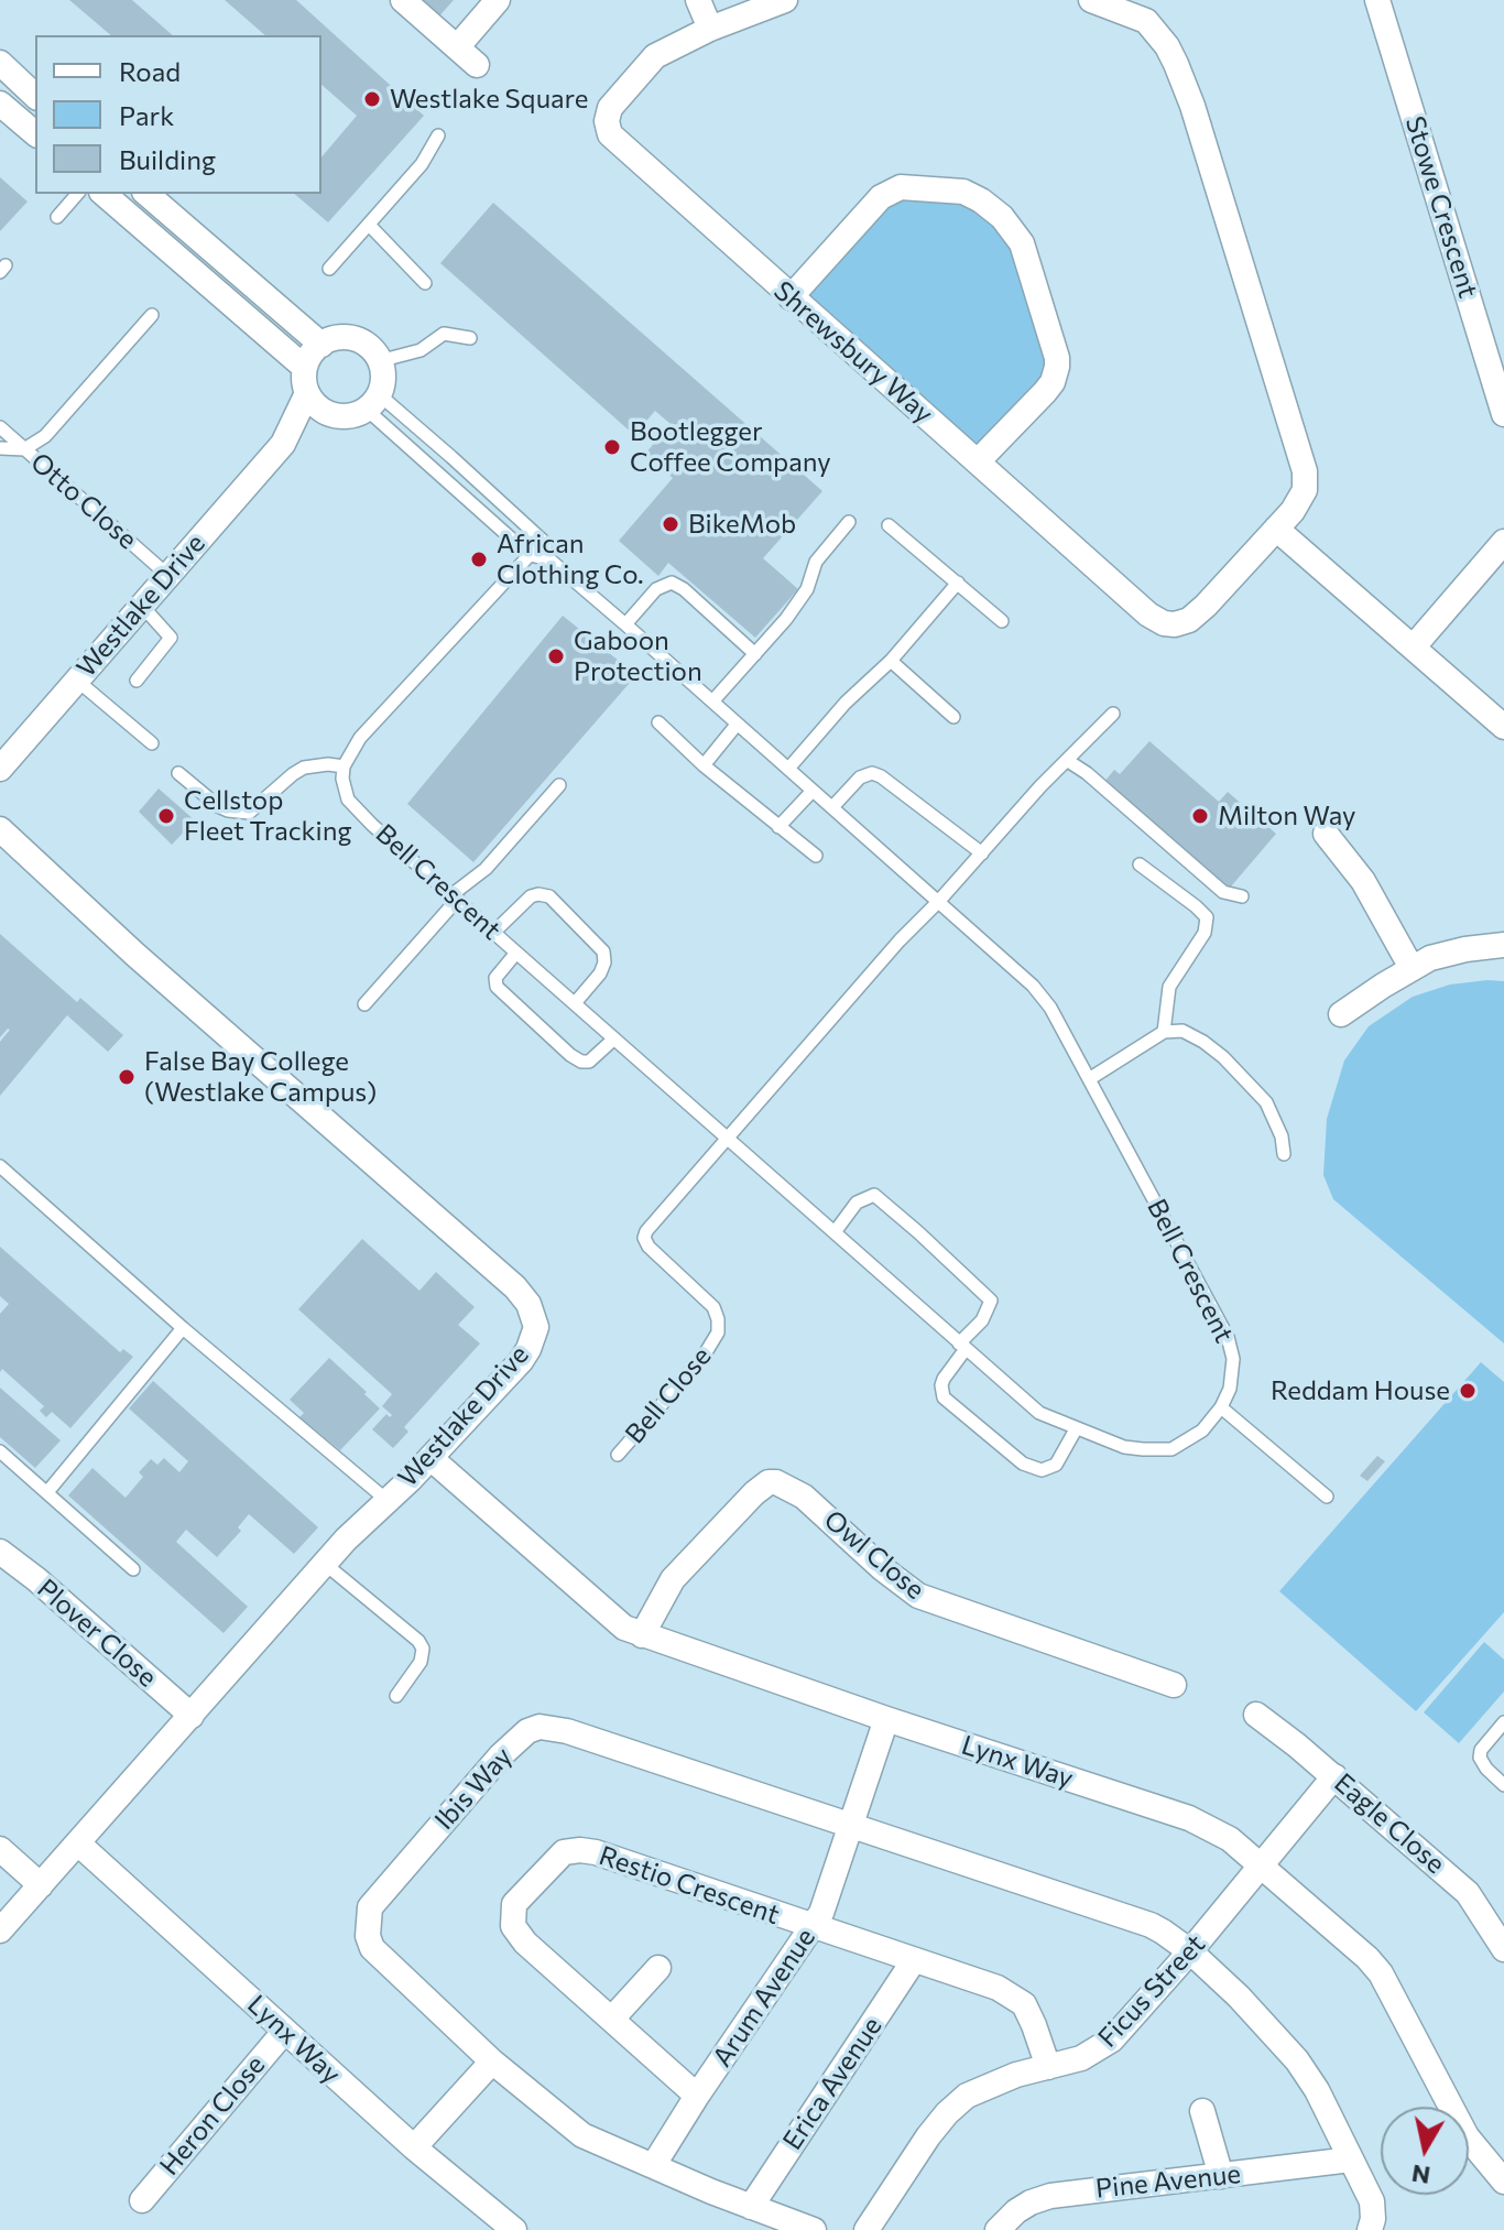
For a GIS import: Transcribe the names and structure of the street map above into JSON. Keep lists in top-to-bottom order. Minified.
{"streets":{"street":["Stowe Crescent","Shrewsbury Way","Westlake Drive","Owl Close","Plover Close","Lynx Way","Ibis Way","Eagle Close","Restio Crescent","Ficus Street","Arum Avenue","Erica Avenue","Heron Close","Pine Avenue"],"lane":["Otto Close","Bell Crescent","Bell Close"]},"crossings":[["Otto Close","Westlake Drive"],["Westlake Drive","Bell Crescent"],["Westlake Drive","Plover Close"],["Westlake Drive","Lynx Way"],["Bell Crescent","Bell Close"],["Owl Close","Lynx Way"],["Lynx Way","Ficus Street"],["Lynx Way","Arum Avenue"],["Lynx Way","Heron Close"],["Ibis Way","Ficus Street"],["Ibis Way","Arum Avenue"],["Ibis Way","Erica Avenue"],["Ibis Way","Pine Avenue"],["Eagle Close","Ficus Street"],["Restio Crescent","Ficus Street"],["Restio Crescent","Arum Avenue"],["Restio Crescent","Erica Avenue"]],"places":["Westlake Square","Bootlegger Coffee Company","BikeMob","African Clothing Co.","Gaboon Protection","Cellstop Fleet Tracking","Milton Way","False Bay College (Westlake Campus)","Reddam House"],"legend":["Road","Park","Building"],"north":"bottom"}
